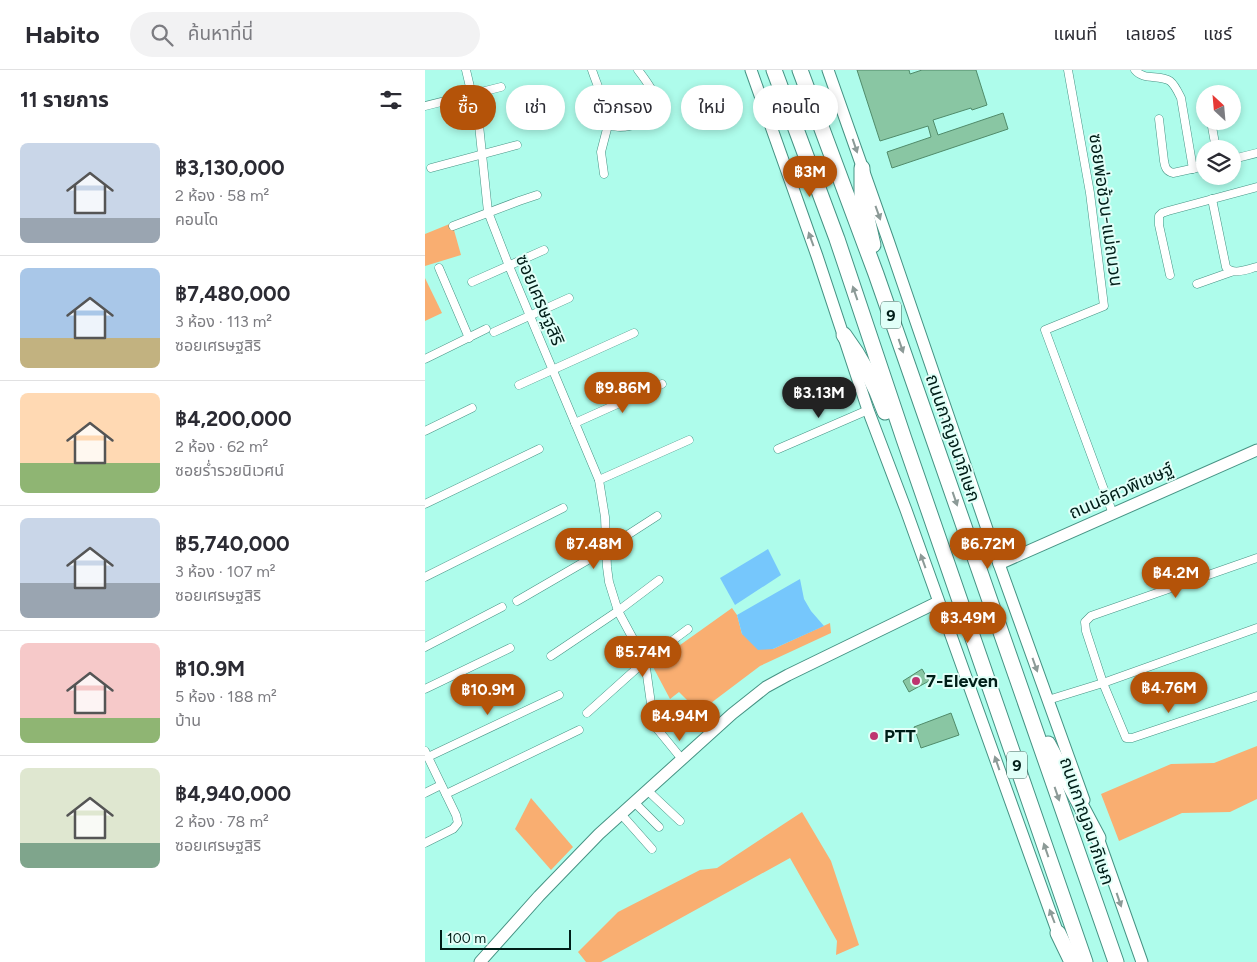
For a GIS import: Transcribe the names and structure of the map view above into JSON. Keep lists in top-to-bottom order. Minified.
{"streets":{"highway":["9","ถนนกาญจนาภิเษก"],"main road":["ถนนอัศวพิเชษฐ์"],"street":["ซอยพ่อช้วน-แม่ถนวน","ซอยเศรษฐสิริ"]},"crossings":[["ซอยพ่อช้วน-แม่ถนวน","ถนนอัศวพิเชษฐ์"]],"places":["7-Eleven","PTT"],"scale_bar":"100 m","north":"top left","page":{"header":"Habito","search":"ค้นหาที่นี่","nav":["แผนที่","เลเยอร์","แชร์"],"heading":"11 รายการ","chip":["ซื้อ","เช่า","ตัวกรอง","ใหม่","คอนโด"],"list":[{"name":"฿3,130,000","note":"2 ห้อง · 58 m² · คอนโด"},{"name":"฿7,480,000","note":"3 ห้อง · 113 m² · ซอยเศรษฐสิริ"},{"name":"฿4,200,000","note":"2 ห้อง · 62 m² · ซอยร่ำรวยนิเวศน์"},{"name":"฿5,740,000","note":"3 ห้อง · 107 m² · ซอยเศรษฐสิริ"},{"name":"฿10.9M","note":"5 ห้อง · 188 m² · บ้าน"},{"name":"฿4,940,000","note":"2 ห้อง · 78 m² · ซอยเศรษฐสิริ"}],"price":["฿3M","฿9.86M","฿3.13M","฿7.48M","฿6.72M","฿4.2M","฿3.49M","฿5.74M","฿4.76M","฿10.9M","฿4.94M"],"scale":"100 m"}}
